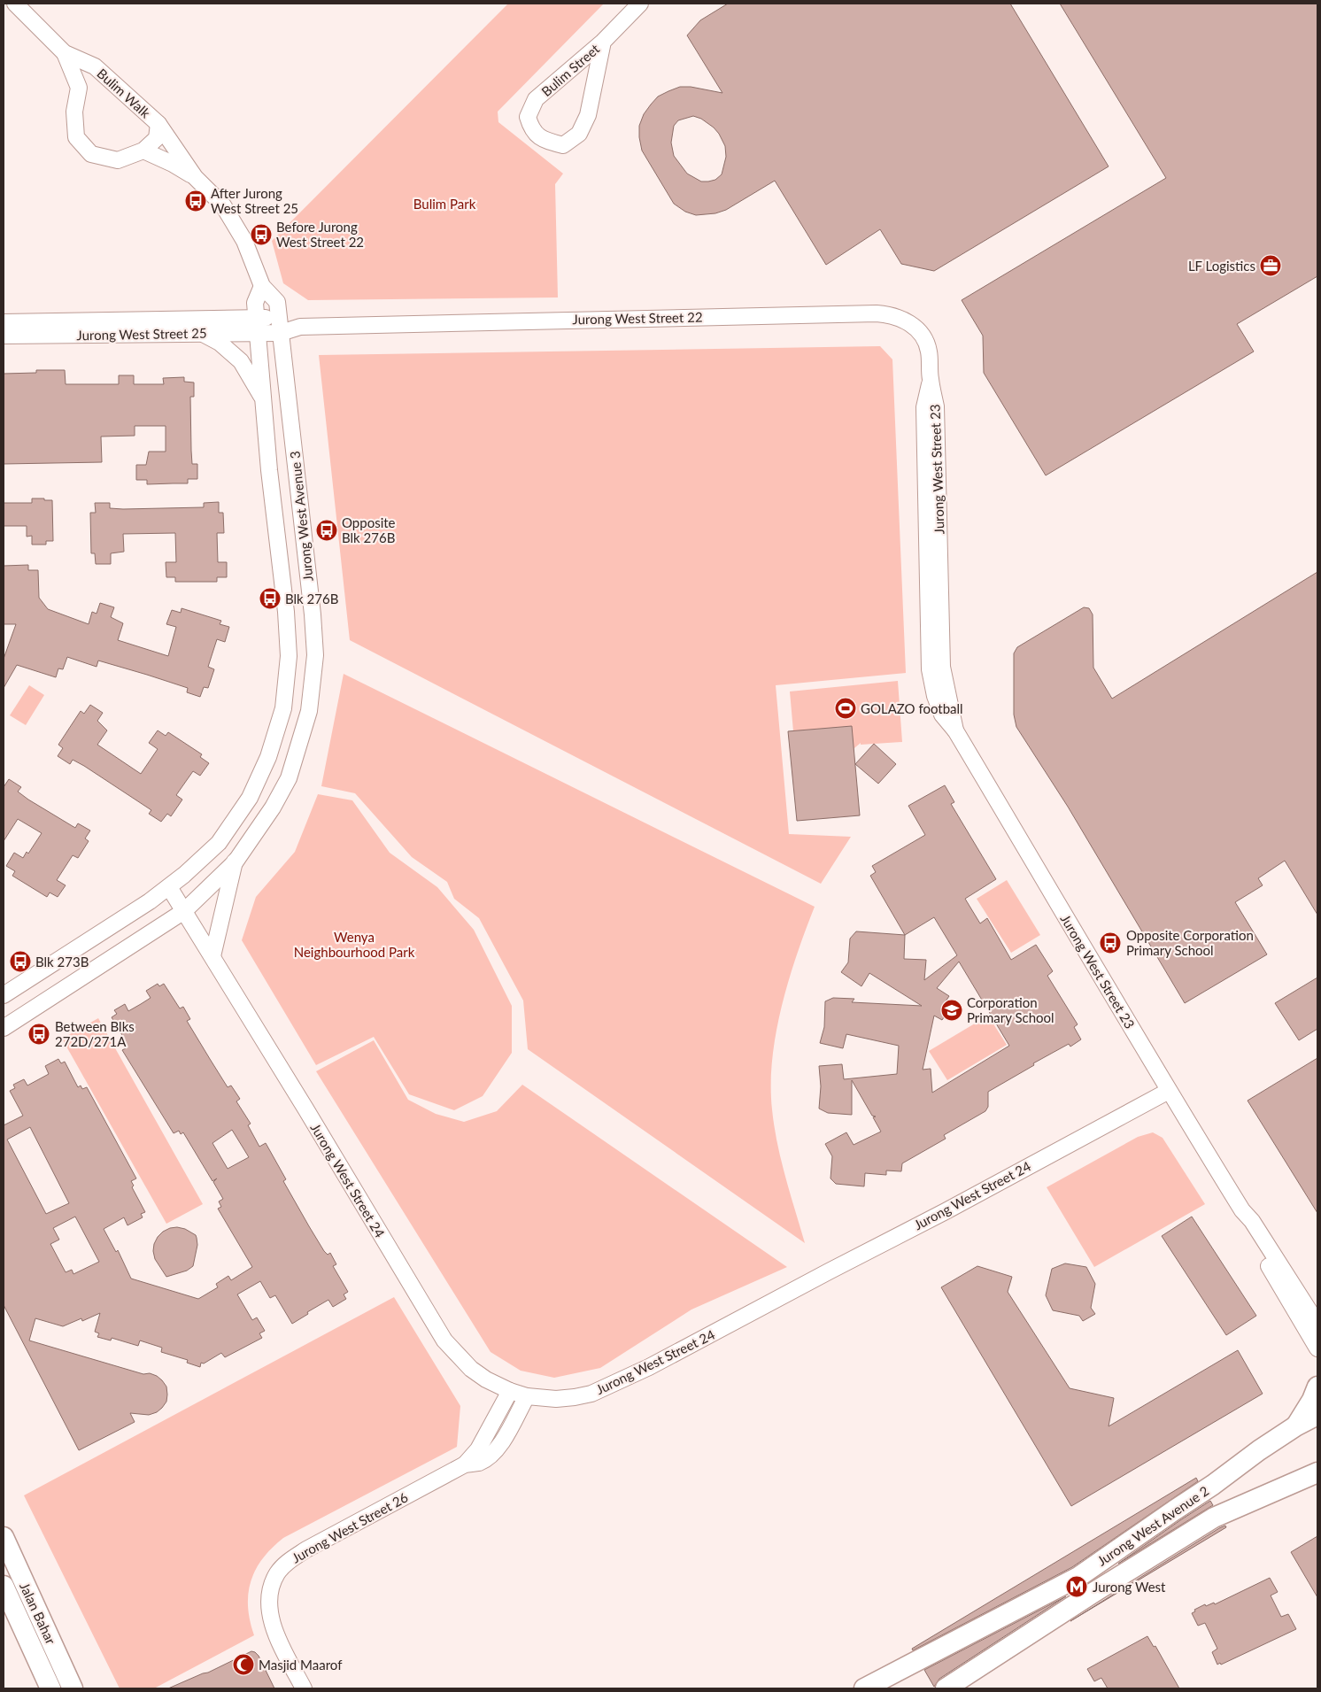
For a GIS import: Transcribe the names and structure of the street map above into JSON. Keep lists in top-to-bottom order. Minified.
{"streets":{"main road":["Jurong West Avenue 2","Jalan Bahar"],"street":["Bulim Street","Bulim Walk","Jurong West Street 22","Jurong West Street 25","Jurong West Street 23","Jurong West Avenue 3","Jurong West Street 24","Jurong West Street 26"]},"crossings":[["Bulim Walk","Jurong West Street 22"],["Bulim Walk","Jurong West Street 25"],["Bulim Walk","Jurong West Avenue 3"],["Jurong West Street 22","Jurong West Street 25"],["Jurong West Street 22","Jurong West Street 23"],["Jurong West Street 22","Jurong West Avenue 3"],["Jurong West Street 25","Jurong West Avenue 3"],["Jurong West Street 23","Jurong West Street 24"],["Jurong West Avenue 3","Jurong West Street 24"],["Jurong West Street 24","Jurong West Street 26"]],"parks":["Bulim Park","Wenya Neighbourhood Park"],"places":{"bus stop":["After Jurong West Street 25","Before Jurong West Street 22","Opposite Blk 276B","Blk 276B","Opposite Corporation Primary School","Blk 273B","Between Blks 272D/271A"],"office":["LF Logistics"],"sports":["GOLAZO football"],"school or university":["Corporation Primary School"],"metro station":["Jurong West"],"mosque":["Masjid Maarof"]}}
